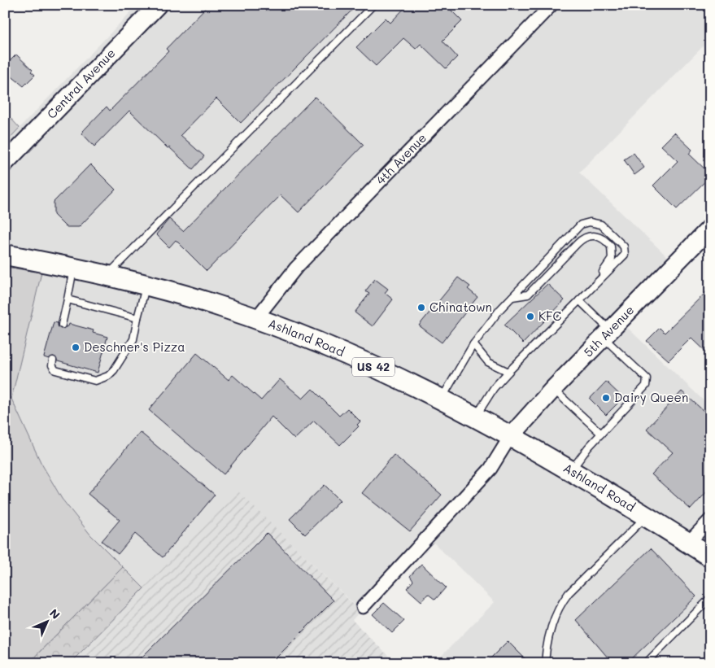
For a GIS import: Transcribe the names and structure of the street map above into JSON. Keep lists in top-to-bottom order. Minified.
{"streets":{"main road":["Ashland Road","US 42"],"street":["Central Avenue","4th Avenue","5th Avenue"]},"crossings":[["4th Avenue","Ashland Road"],["5th Avenue","Ashland Road"]],"places":["Chinatown","KFC","Deschner's Pizza","Dairy Queen"],"north":"top right"}
